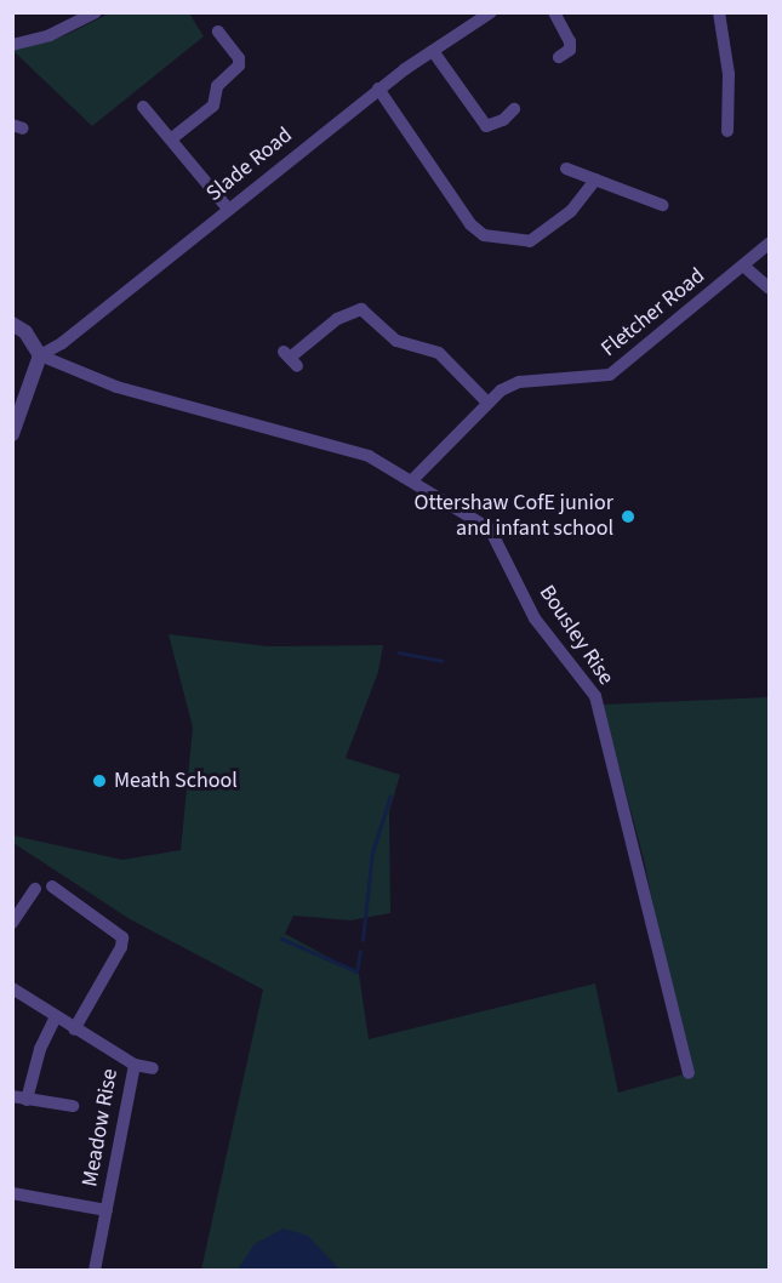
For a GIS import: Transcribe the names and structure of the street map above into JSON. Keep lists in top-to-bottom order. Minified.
{"streets":{"street":["Slade Road","Fletcher Road","Bousley Rise","Meadow Rise"]},"crossings":[["Slade Road","Bousley Rise"],["Fletcher Road","Bousley Rise"]],"places":["Ottershaw CofE junior and infant school","Meath School"]}
